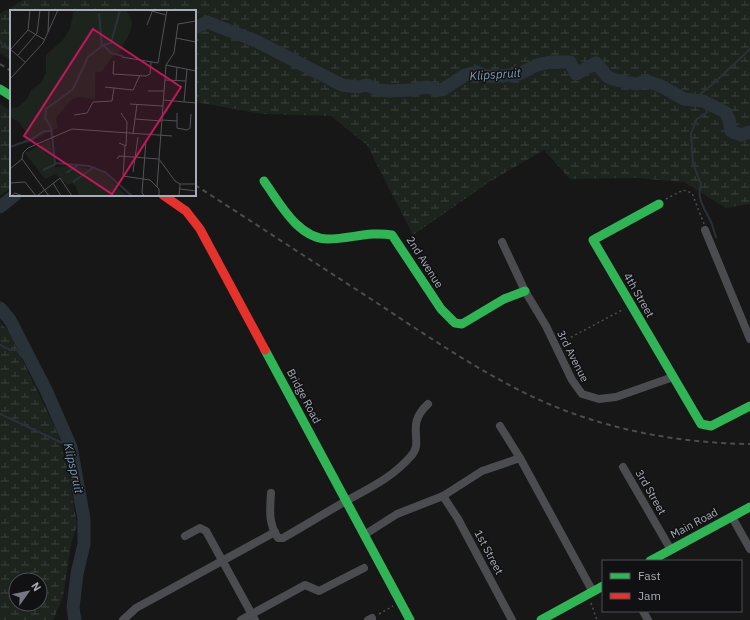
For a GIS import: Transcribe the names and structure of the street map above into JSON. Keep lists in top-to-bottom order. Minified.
{"streets":{"street":["2nd Avenue","4th Street","3rd Avenue","Bridge Road","3rd Street","Main Road","1st Street"]},"crossings":[["2nd Avenue","3rd Avenue"],["4th Street","3rd Avenue"],["3rd Street","Main Road"]],"water":["Klipspruit"],"legend":["Fast","Jam"],"north":"top right"}
